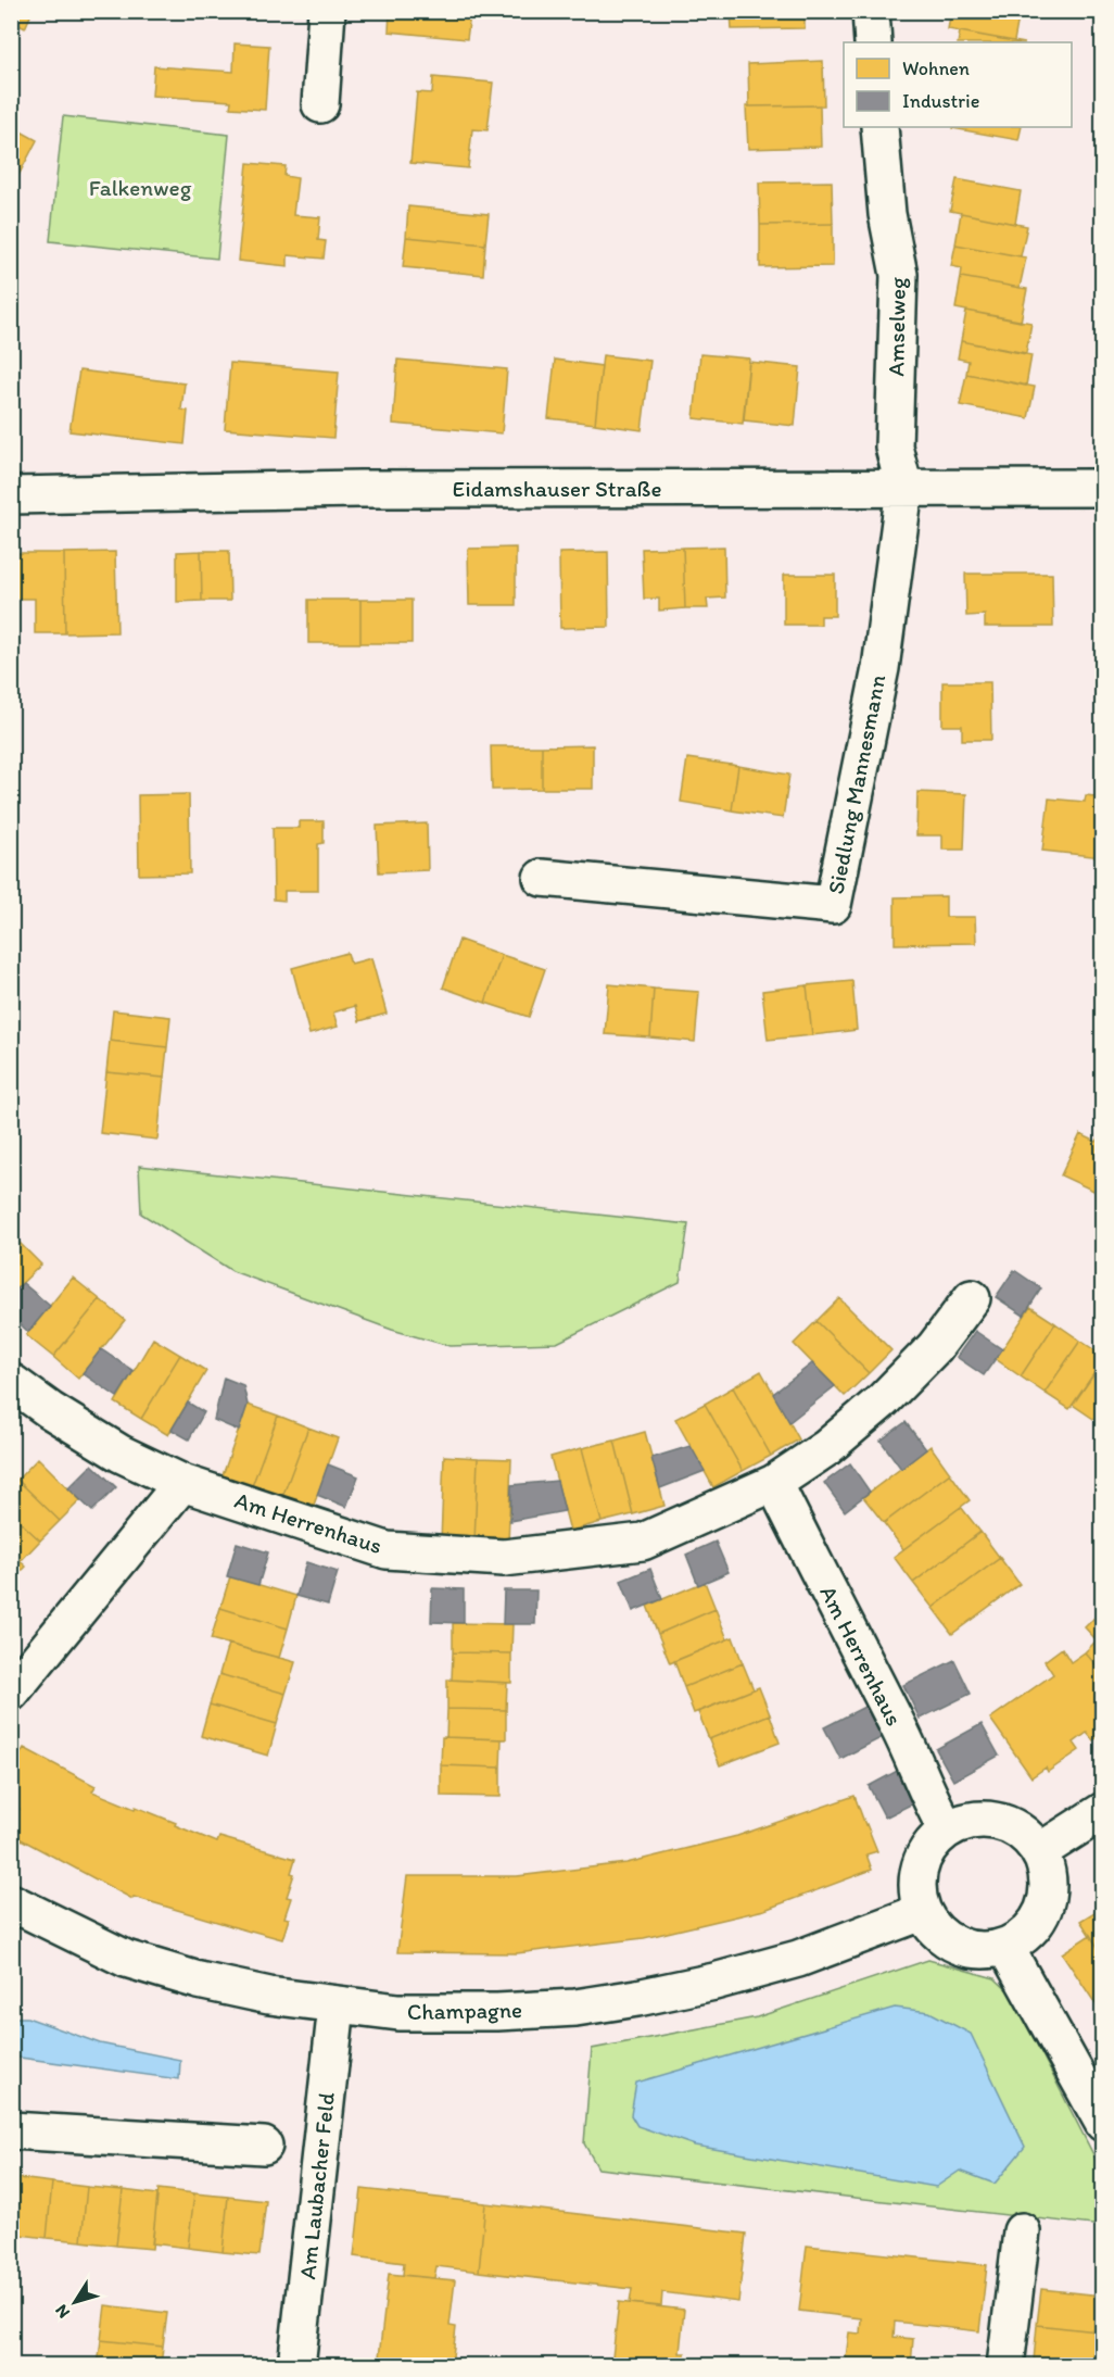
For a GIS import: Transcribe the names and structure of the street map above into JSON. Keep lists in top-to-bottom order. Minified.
{"streets":{"street":["Amselweg","Eidamshauser Straße","Siedlung Mannesmann","Am Herrenhaus","Champagne","Am Laubacher Feld"]},"crossings":[["Amselweg","Eidamshauser Straße"],["Amselweg","Siedlung Mannesmann"],["Eidamshauser Straße","Siedlung Mannesmann"],["Am Herrenhaus","Champagne"],["Champagne","Am Laubacher Feld"]],"parks":["Falkenweg"],"legend":["Wohnen","Industrie"],"north":"bottom left"}
